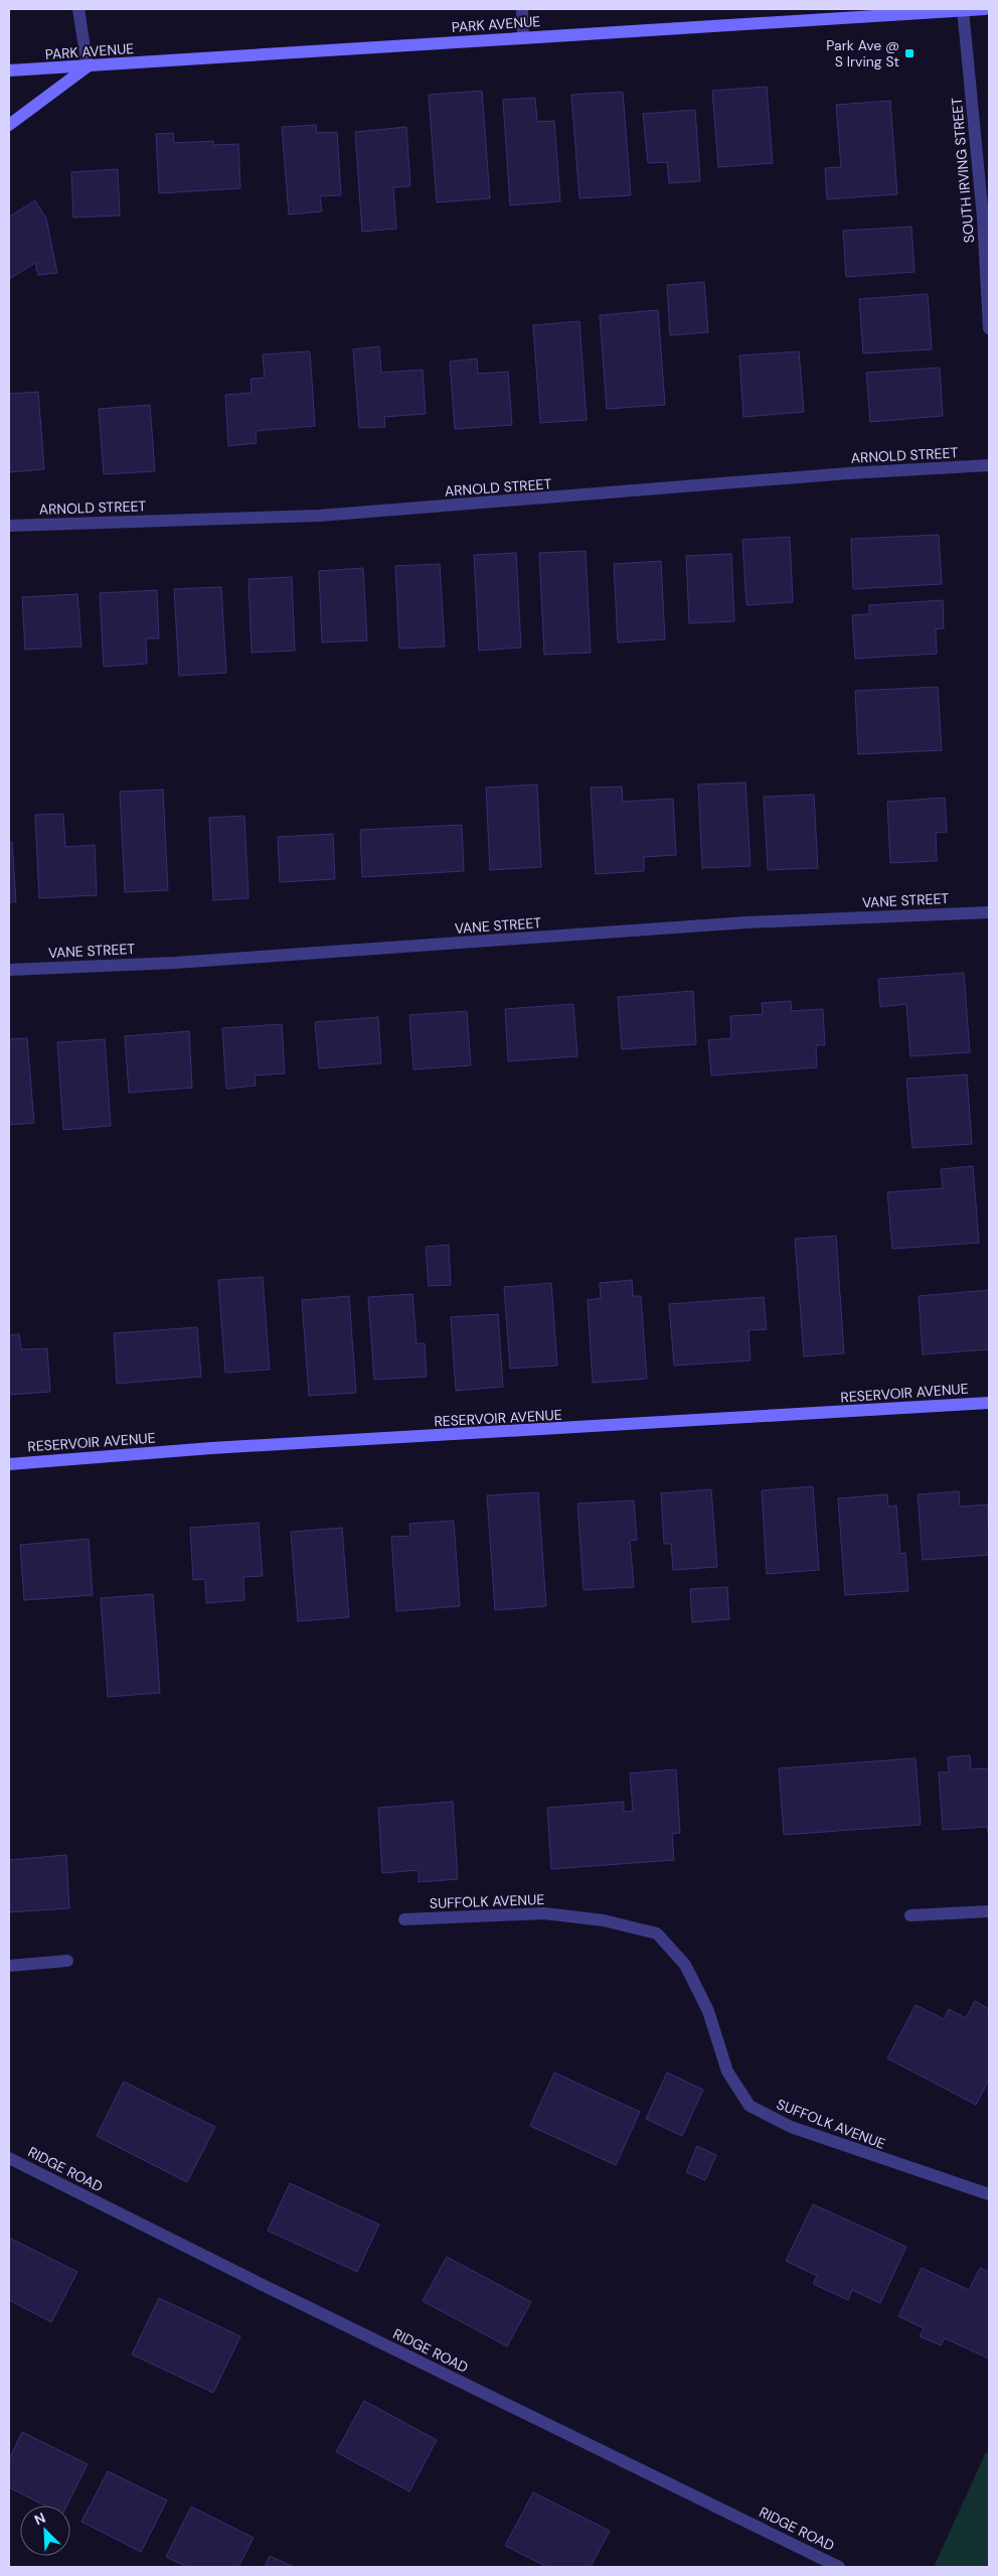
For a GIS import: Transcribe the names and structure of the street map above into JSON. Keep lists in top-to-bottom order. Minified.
{"streets":{"street":["PARK AVENUE","SOUTH IRVING STREET","ARNOLD STREET","VANE STREET","RESERVOIR AVENUE","SUFFOLK AVENUE","RIDGE ROAD"]},"crossings":[["PARK AVENUE","SOUTH IRVING STREET"]],"places":{"transit":["Park Ave @ S Irving St"]},"north":"top left"}
